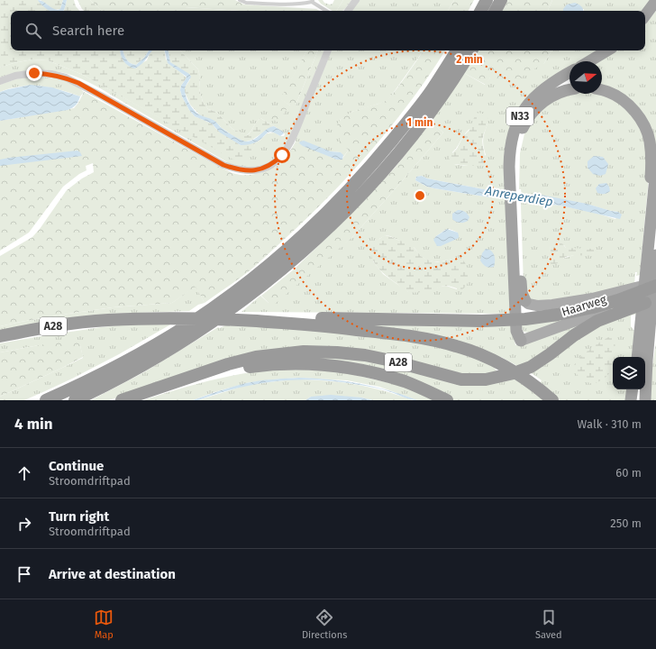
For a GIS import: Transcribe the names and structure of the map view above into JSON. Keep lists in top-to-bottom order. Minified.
{"streets":{"highway":["N33","A28"],"main road":["Haarweg"]},"crossings":[["N33","Haarweg"],["Haarweg","A28"]],"water":["Anreperdiep"],"north":"right","page":{"search":"Search here","heading":["4 min","Walk · 310 m"],"list":[["Continue","Stroomdriftpad","60 m"],["Turn right","Stroomdriftpad","250 m"],"Arrive at destination"],"nav":["Map","Directions","Saved"]},"rings":["2 min","1 min"]}
